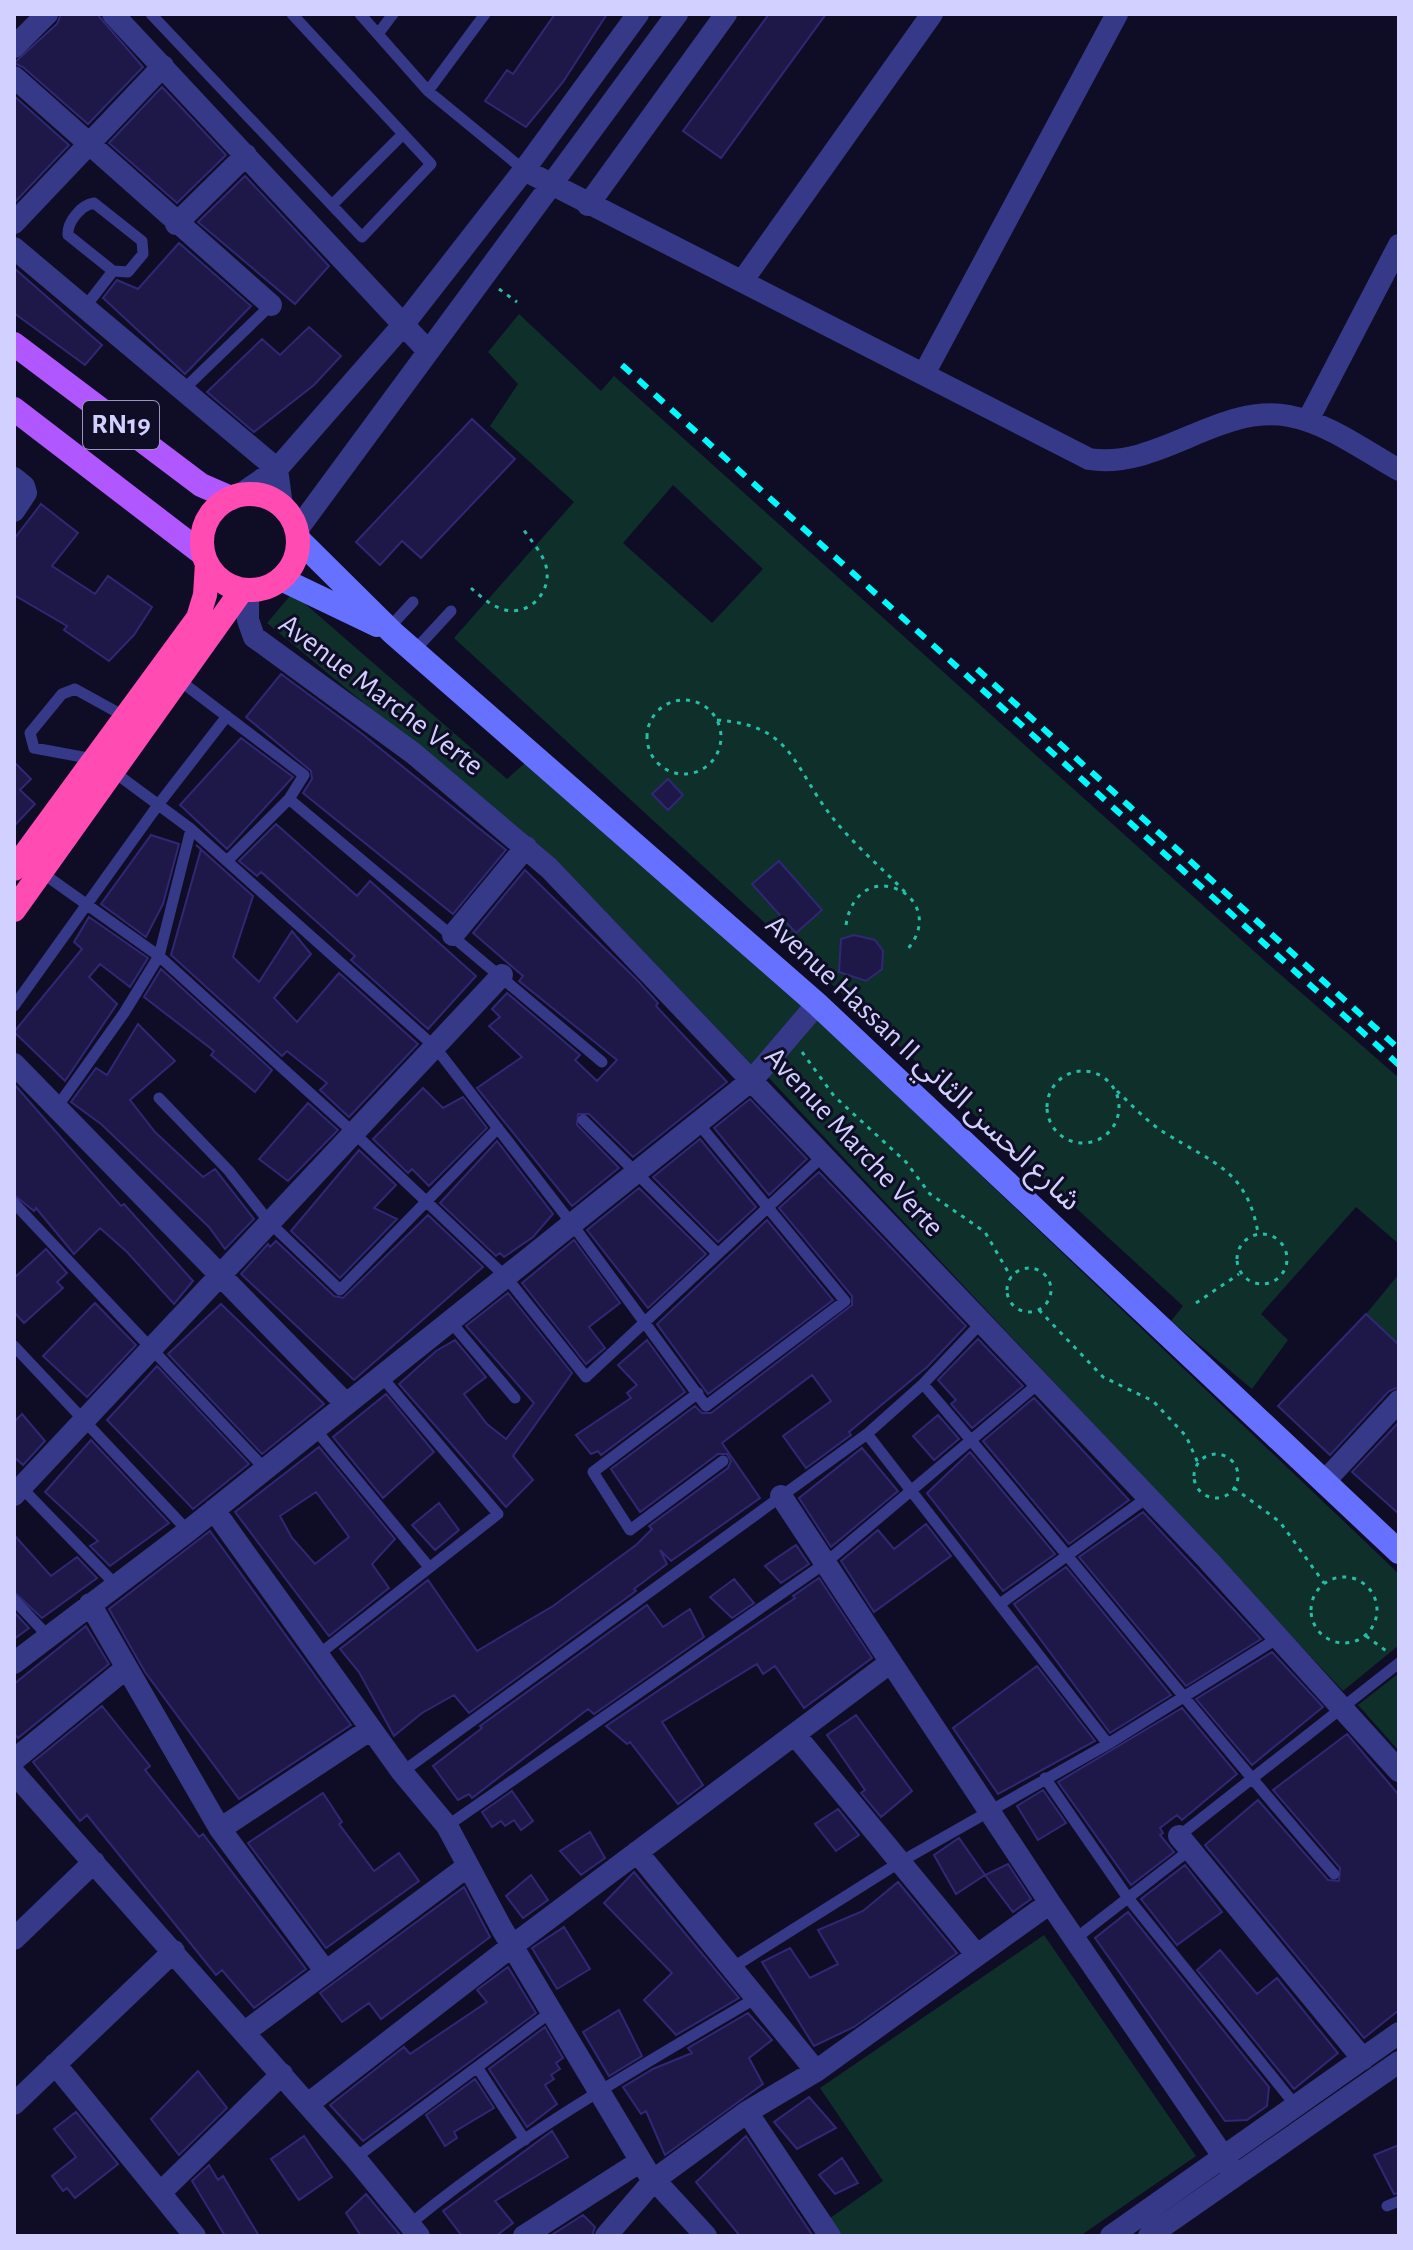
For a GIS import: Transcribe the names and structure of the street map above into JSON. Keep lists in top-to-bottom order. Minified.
{"streets":{"highway":["RN19"],"street":["Avenue Marche Verte","Avenue Hassan II شارع الحسن الثاني"]},"crossings":[["RN19","Avenue Marche Verte"],["RN19","Avenue Hassan II شارع الحسن الثاني"],["Avenue Marche Verte","Avenue Hassan II شارع الحسن الثاني"]]}
